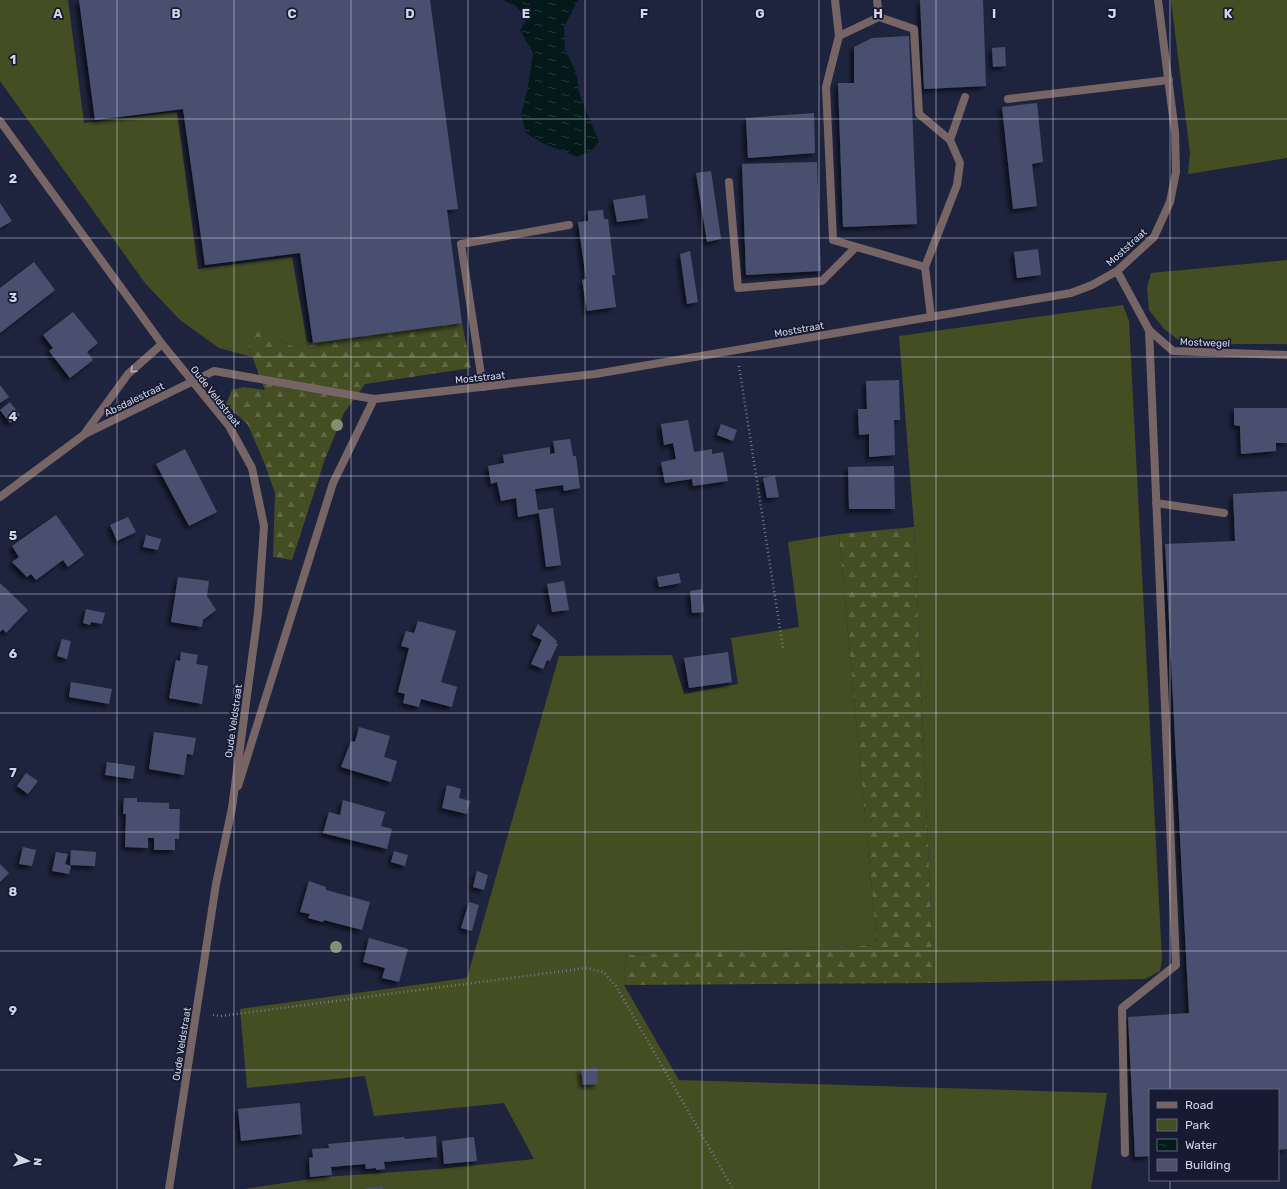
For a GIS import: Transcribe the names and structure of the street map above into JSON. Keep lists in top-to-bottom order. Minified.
{"streets":{"street":["Moststraat","Mostwegel","Oude Veldstraat","Absdalestraat"]},"crossings":[["Moststraat","Mostwegel"],["Moststraat","Oude Veldstraat"],["Moststraat","Absdalestraat"],["Oude Veldstraat","Absdalestraat"]],"legend":["Road","Park","Water","Building"],"north":"right","grid":{"columns":["A","B","C","D","E","F","G","H","I","J","K"],"rows":["1","2","3","4","5","6","7","8","9"]}}
